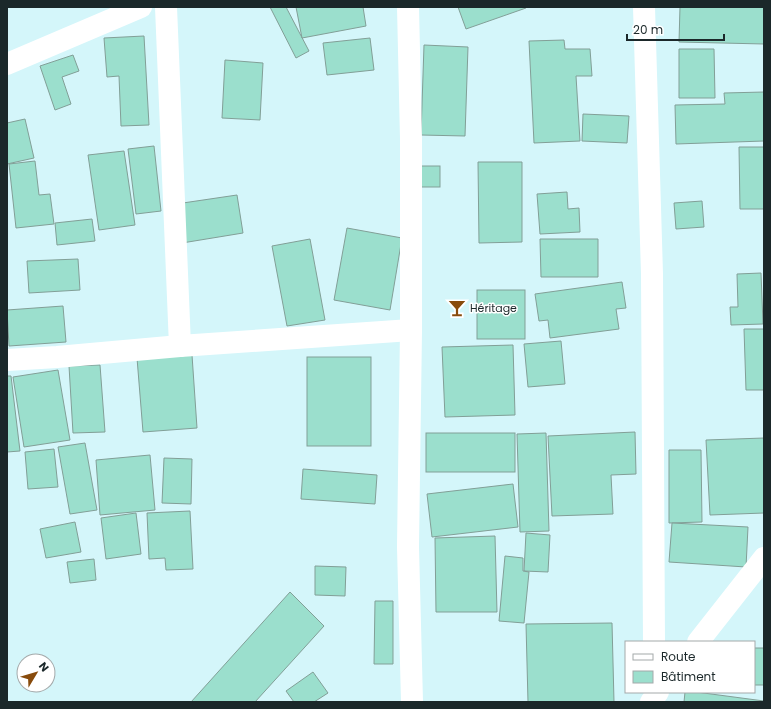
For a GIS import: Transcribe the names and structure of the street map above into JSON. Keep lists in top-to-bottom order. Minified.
{"places":{"bar":["Héritage"]},"legend":["Route","Bâtiment"],"scale_bar":"20 m","north":"top right"}
